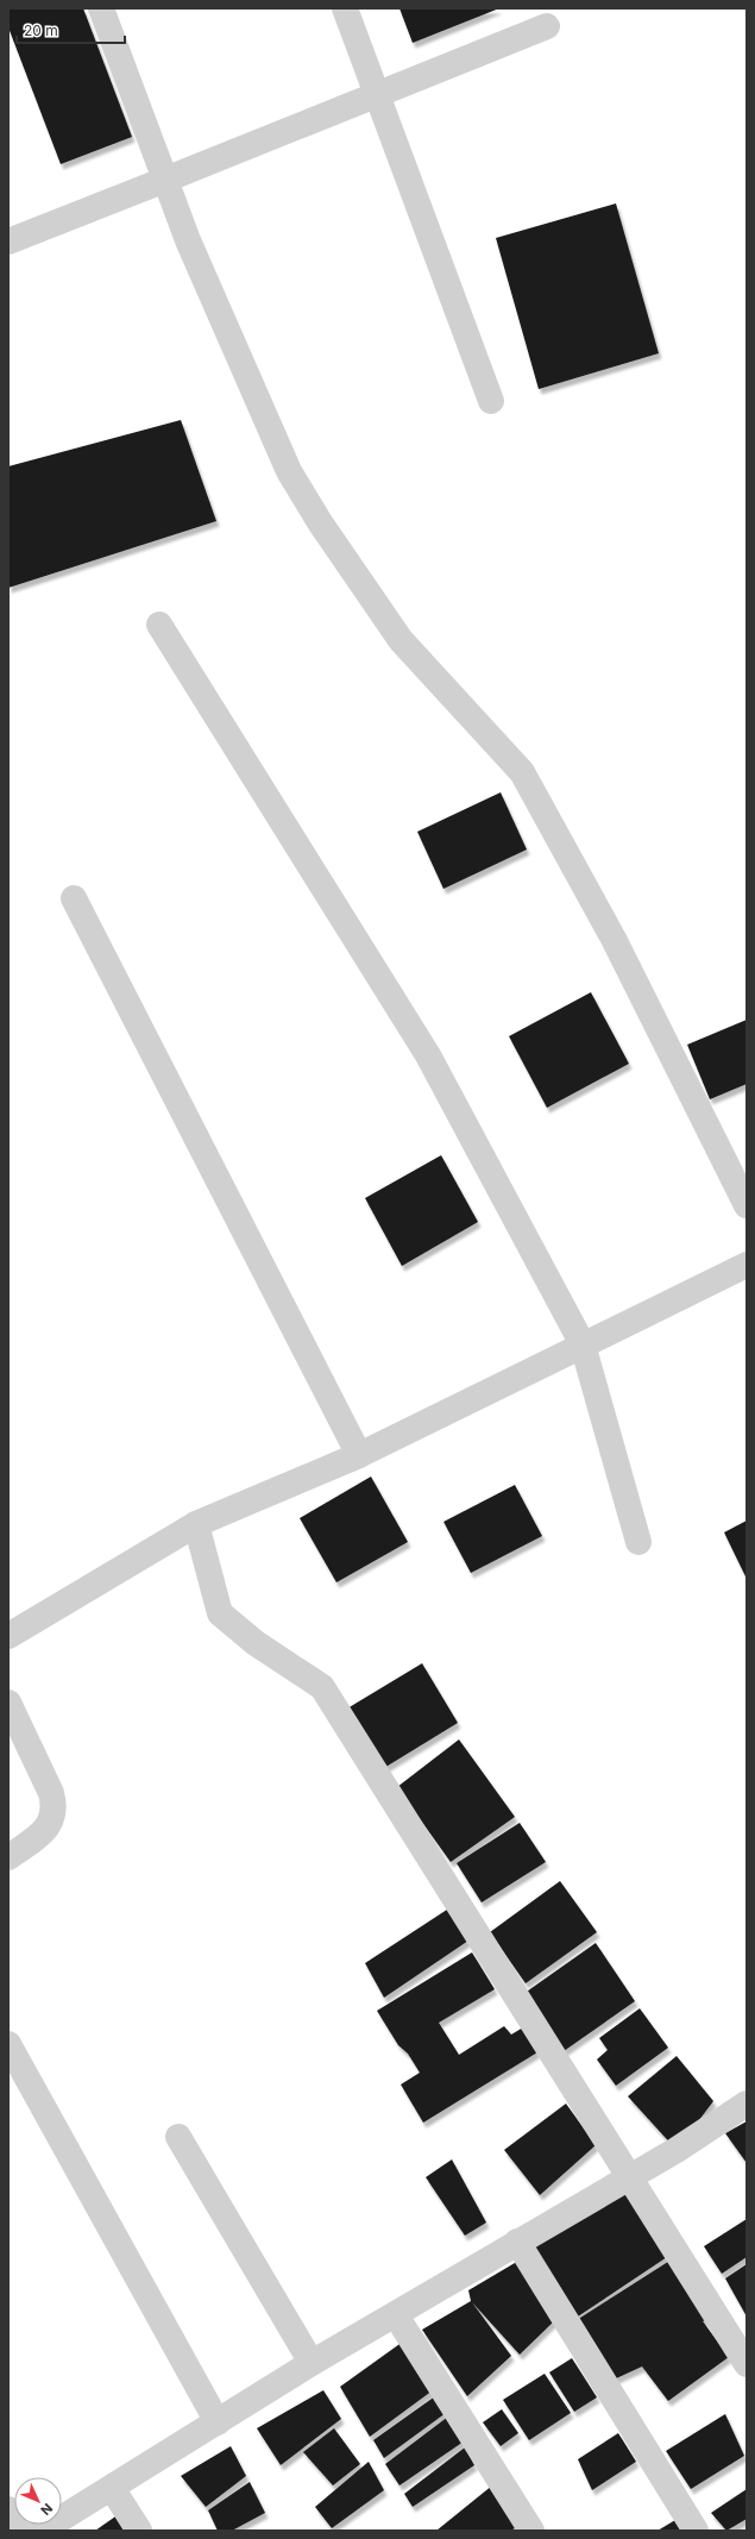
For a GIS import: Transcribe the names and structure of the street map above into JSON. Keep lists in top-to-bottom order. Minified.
{"scale_bar":"20 m","north":"bottom right"}
